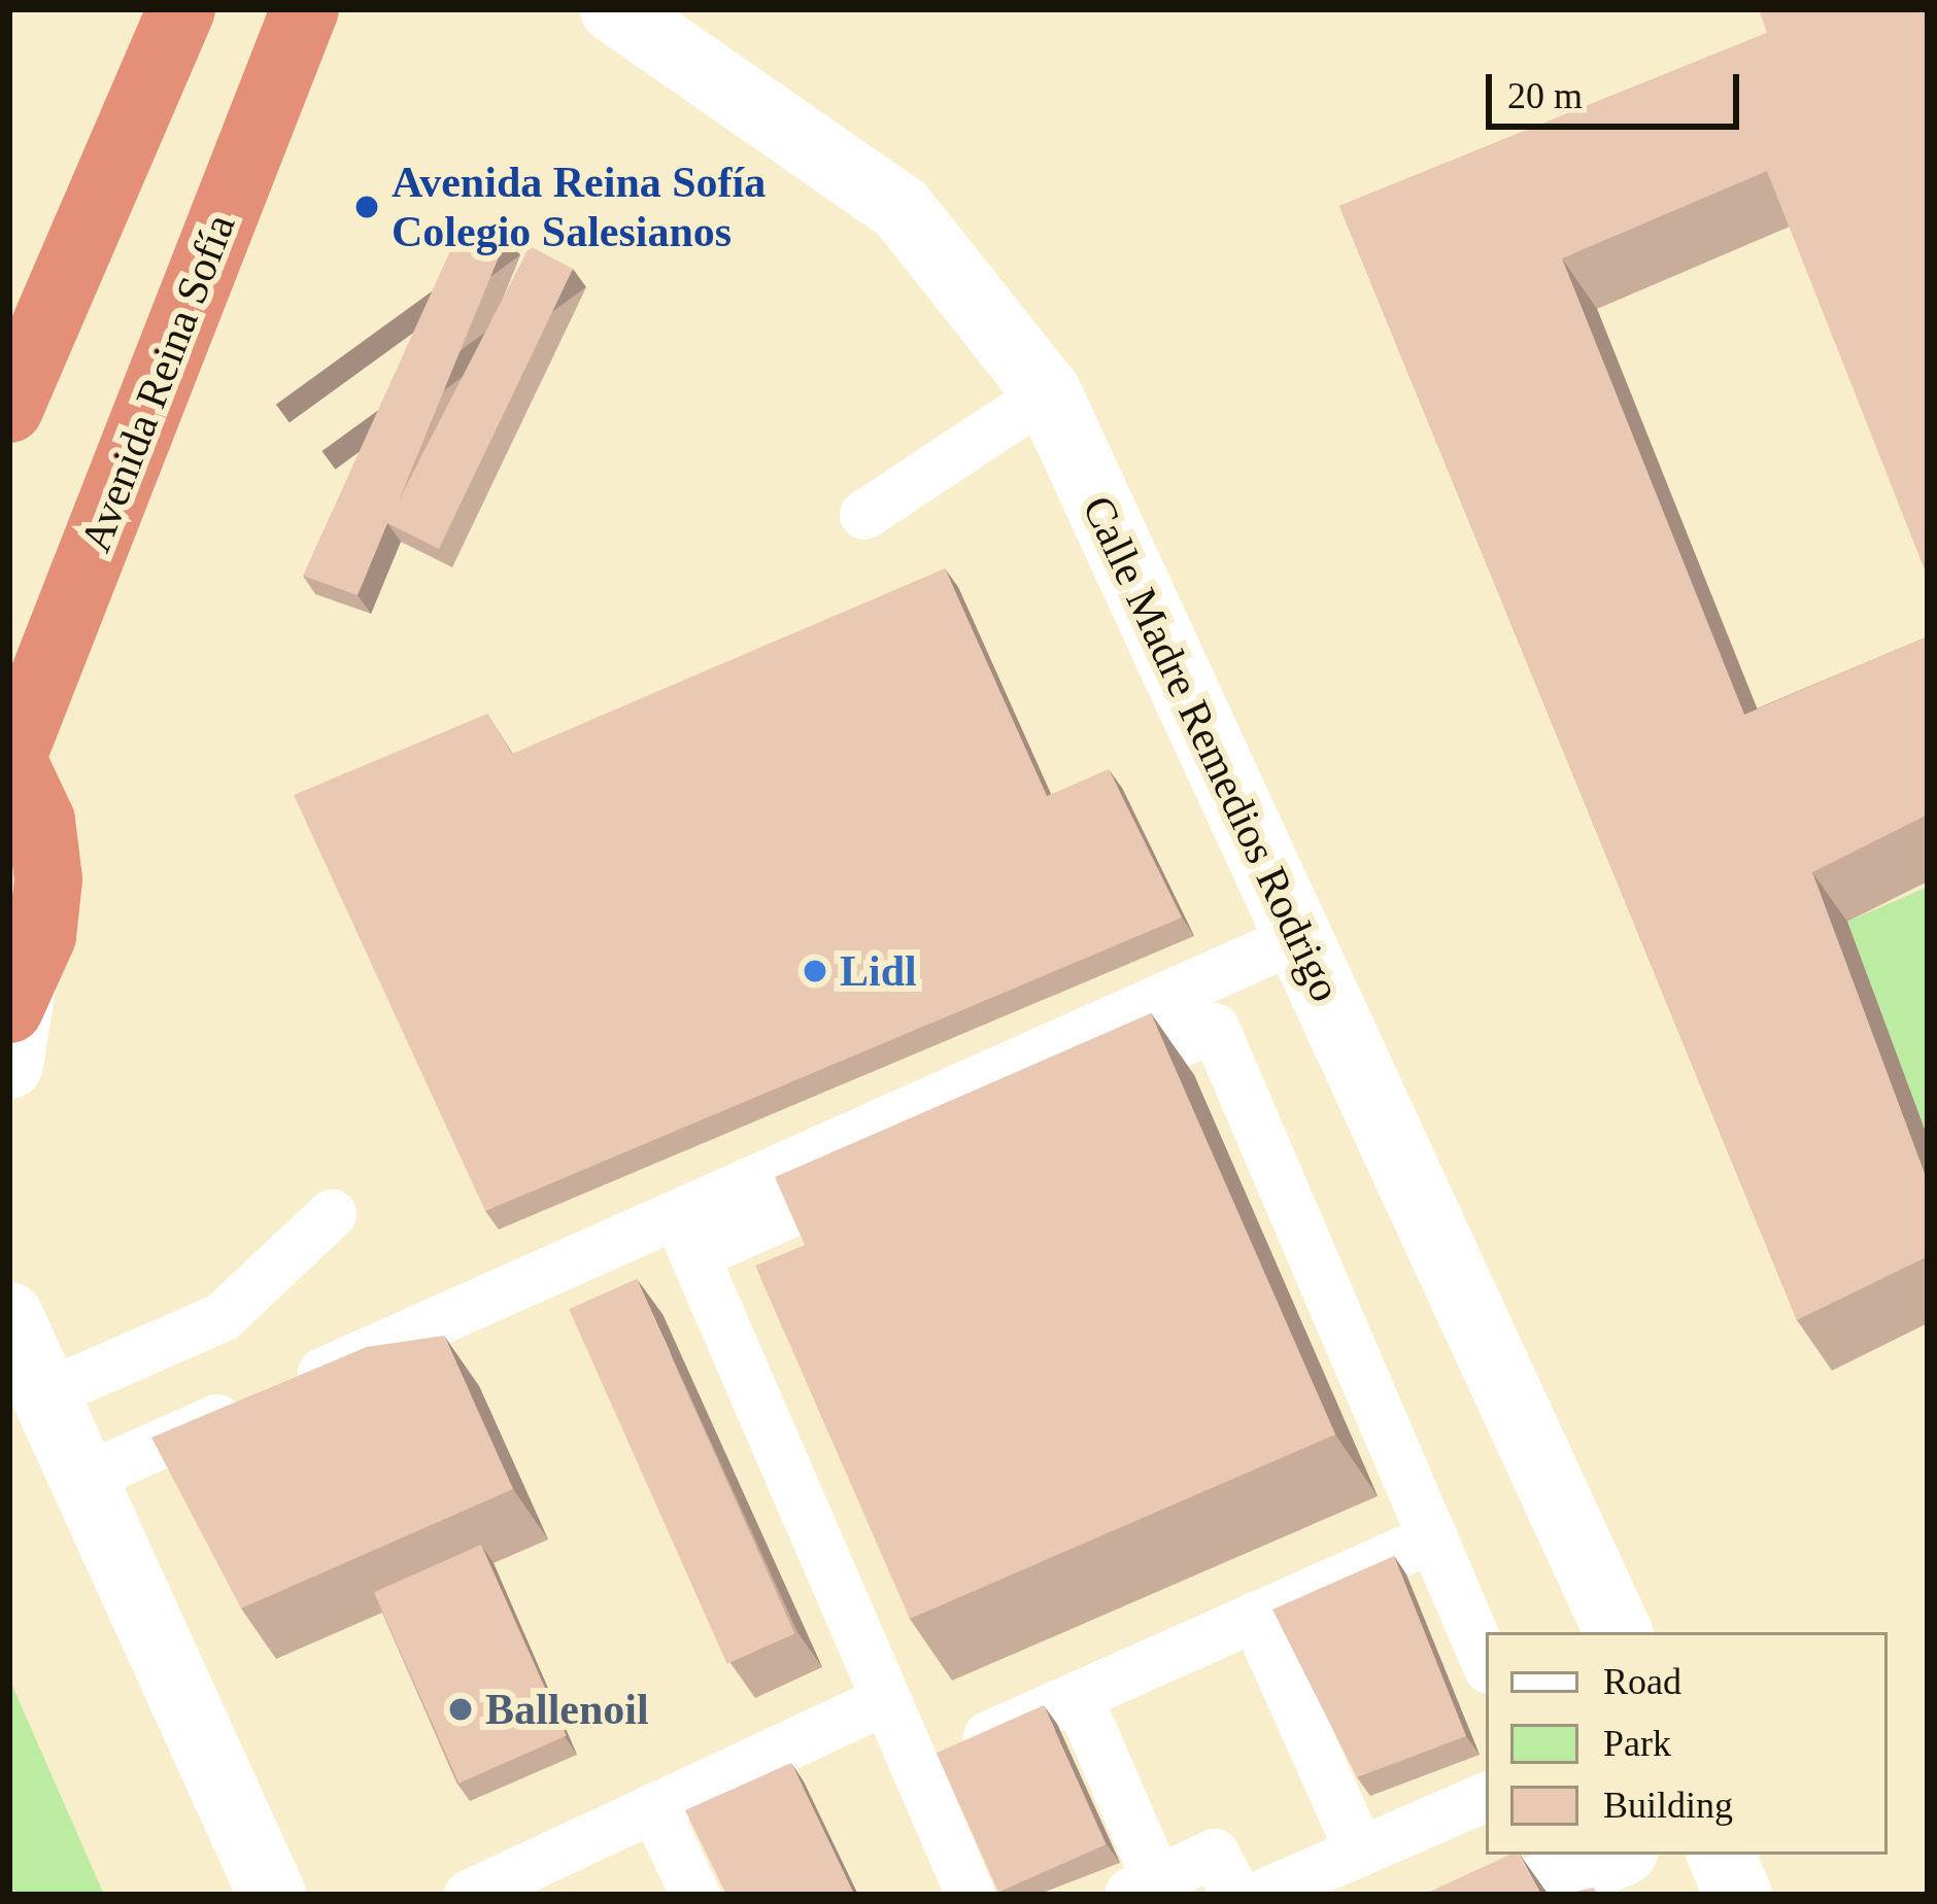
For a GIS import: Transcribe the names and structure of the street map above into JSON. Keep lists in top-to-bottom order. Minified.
{"streets":{"highway":["Avenida Reina Sofía"],"street":["Calle Madre Remedios Rodrigo"]},"places":["Avenida Reina Sofía Colegio Salesianos","Lidl","Ballenoil"],"legend":["Road","Park","Building"],"scale_bar":"20 m"}
